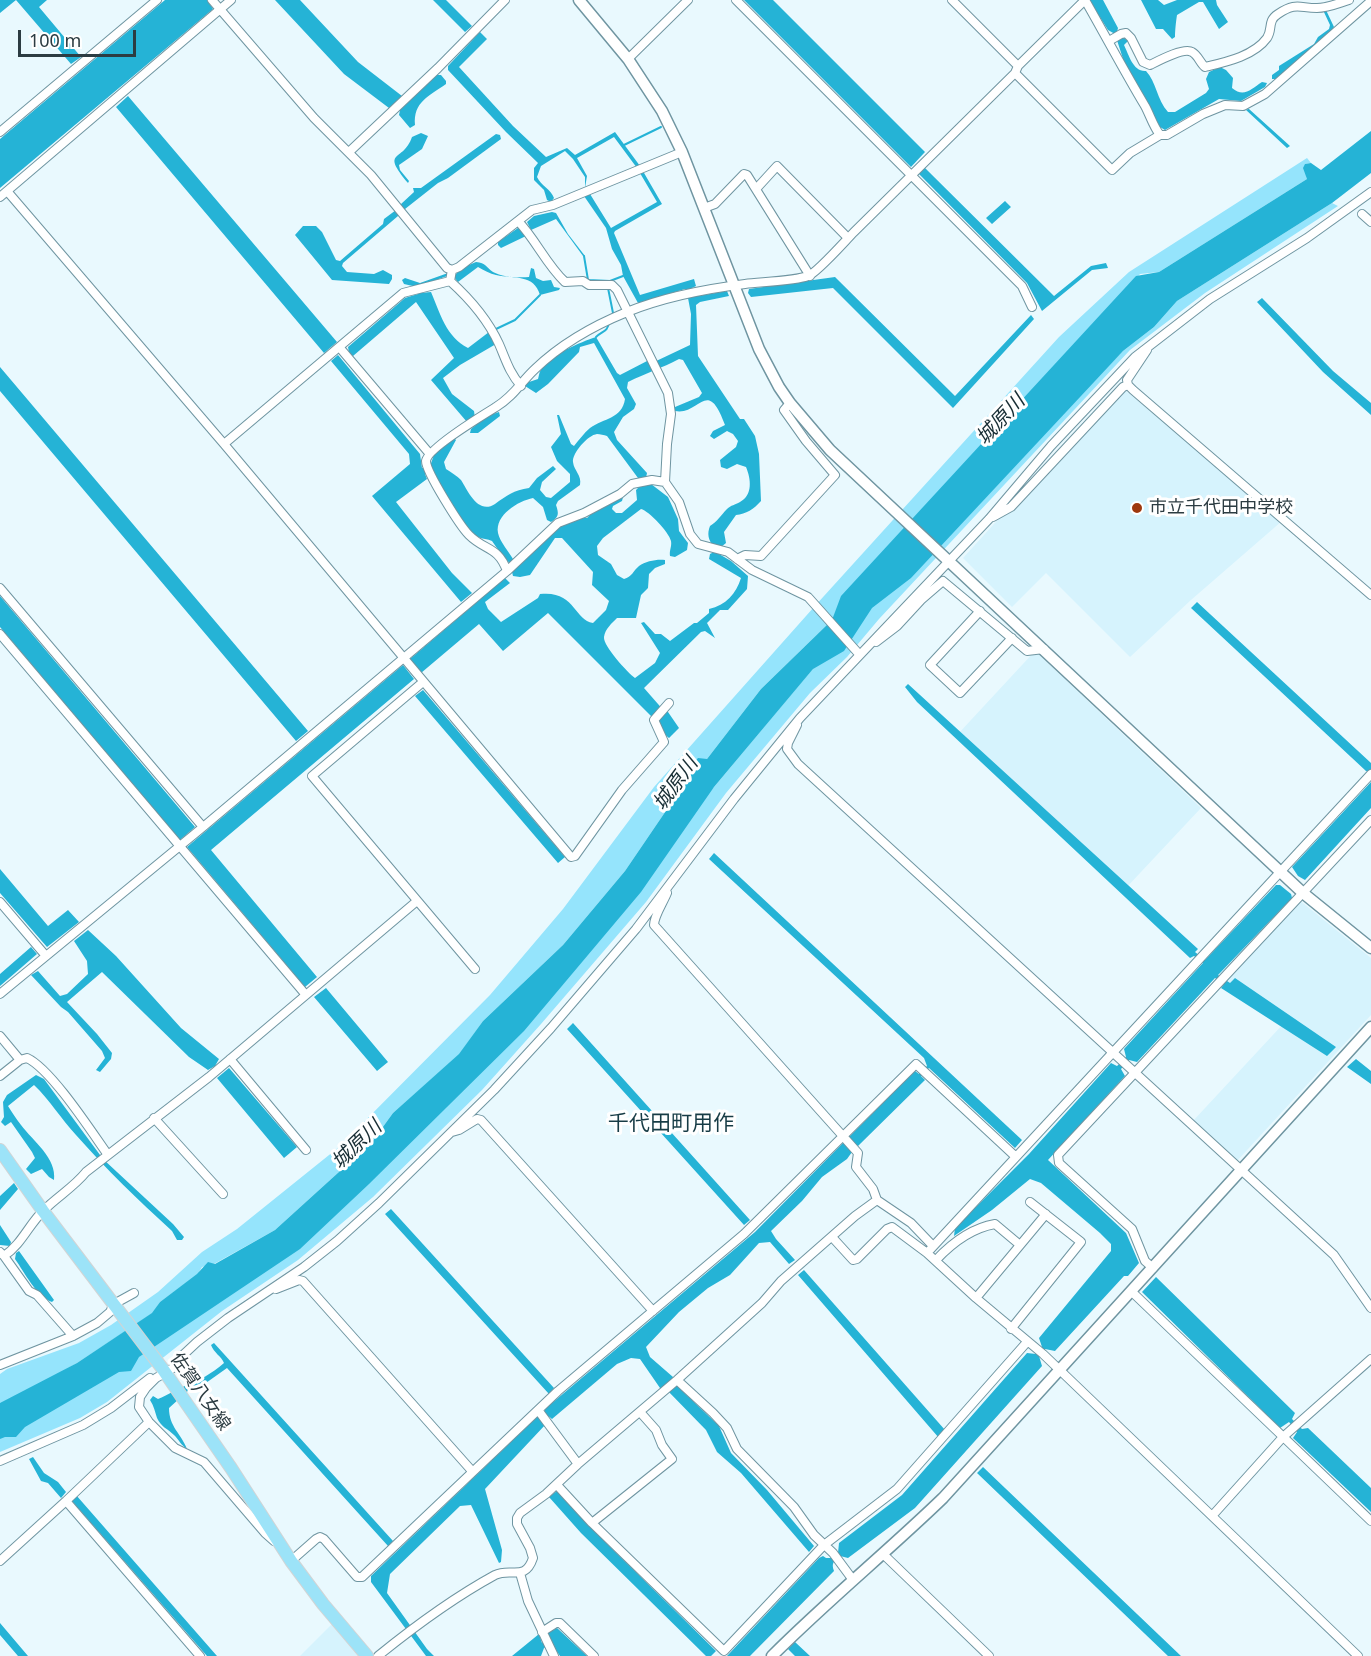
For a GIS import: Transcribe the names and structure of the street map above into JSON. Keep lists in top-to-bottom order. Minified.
{"streets":{"main road":["佐賀八女線"]},"districts":["千代田町用作"],"water":["城原川"],"places":["市立千代田中学校"],"scale_bar":"100 m"}
